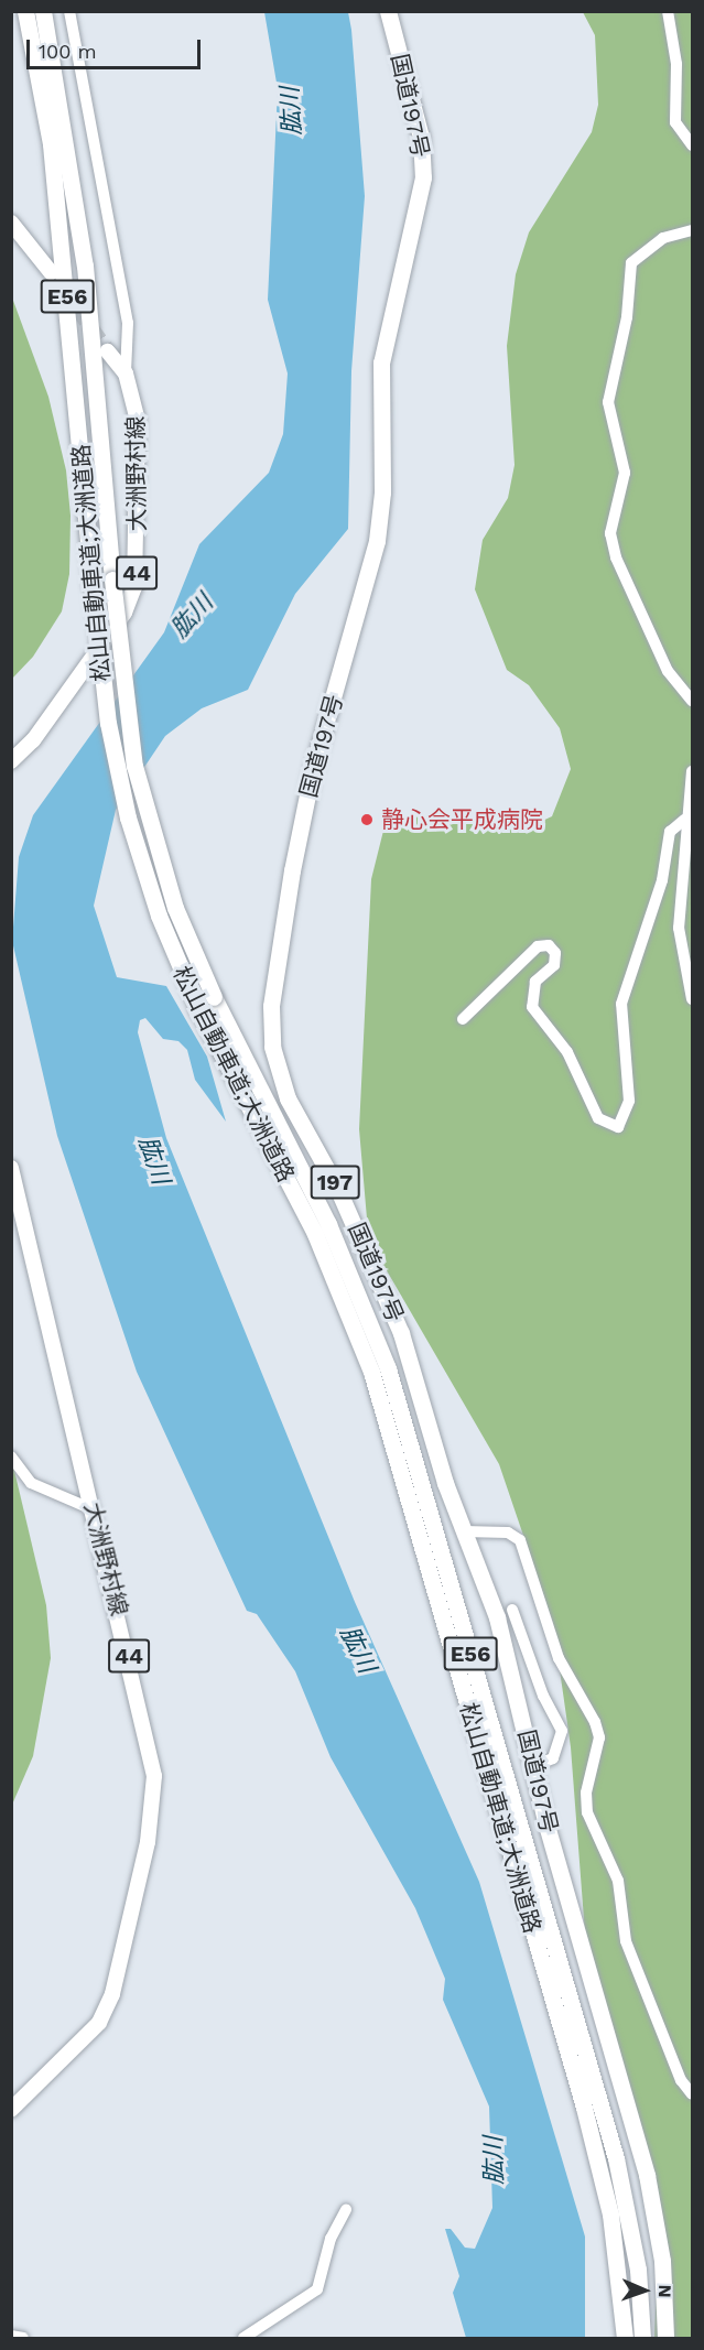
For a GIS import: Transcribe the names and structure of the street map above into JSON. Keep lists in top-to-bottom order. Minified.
{"streets":{"highway":["国道197号","E56","松山自動車道;大洲道路","197"],"main road":["大洲野村線","44"]},"water":["肱川"],"places":["静心会平成病院"],"scale_bar":"100 m","north":"right"}
